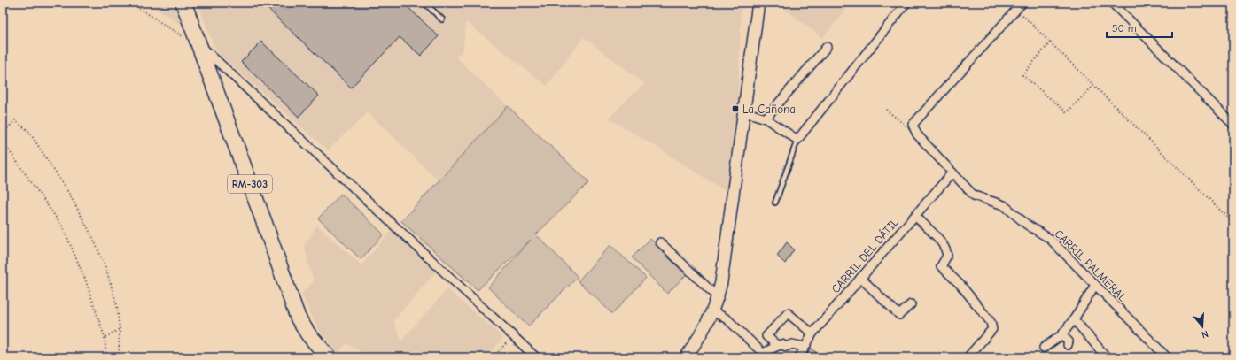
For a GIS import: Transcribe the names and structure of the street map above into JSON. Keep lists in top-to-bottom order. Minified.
{"streets":{"highway":["RM-303"],"street":["CARRIL DEL DÁTIL","CARRIL PALMERAL"]},"crossings":[["CARRIL DEL DÁTIL","CARRIL PALMERAL"]],"places":{"transit":["La Cañona"]},"scale_bar":"50 m","north":"bottom"}
